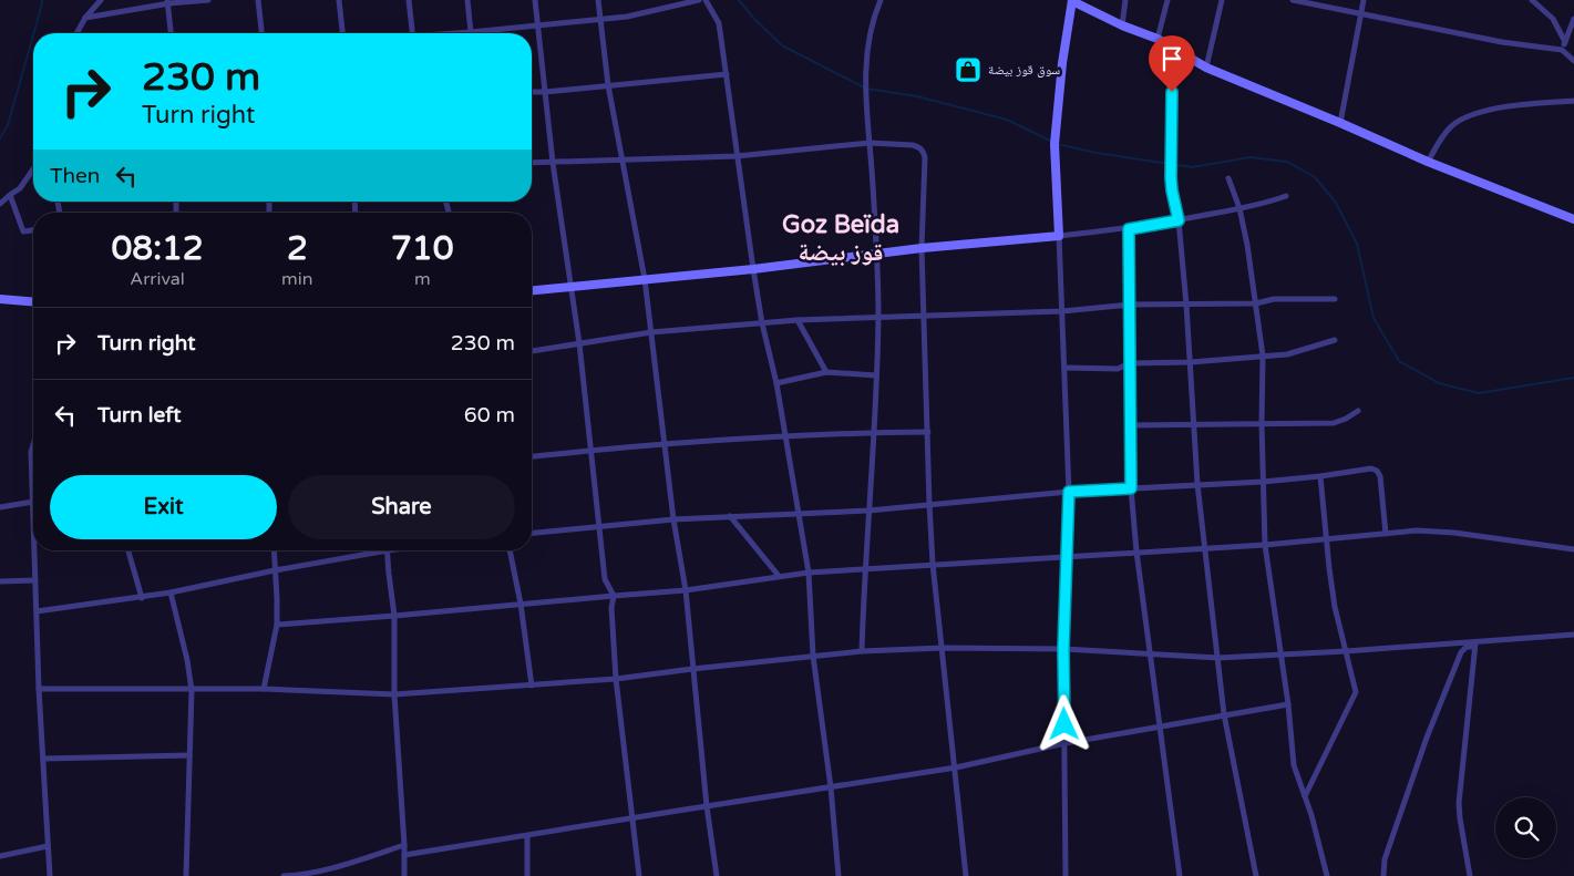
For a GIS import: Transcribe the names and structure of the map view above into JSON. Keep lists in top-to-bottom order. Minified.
{"districts":["Goz Beïda قوز بيضة"],"places":{"shop":["سوق قوز بيضة"]},"page":{"turn":["230 m","Turn right"],"then":"Then","eta":["08:12","Arrival","2","min","710","m"],"list":[{"name":"Turn right","value":"230 m"},{"name":"Turn left","value":"60 m"}],"buttons":["Exit","Share"]}}
